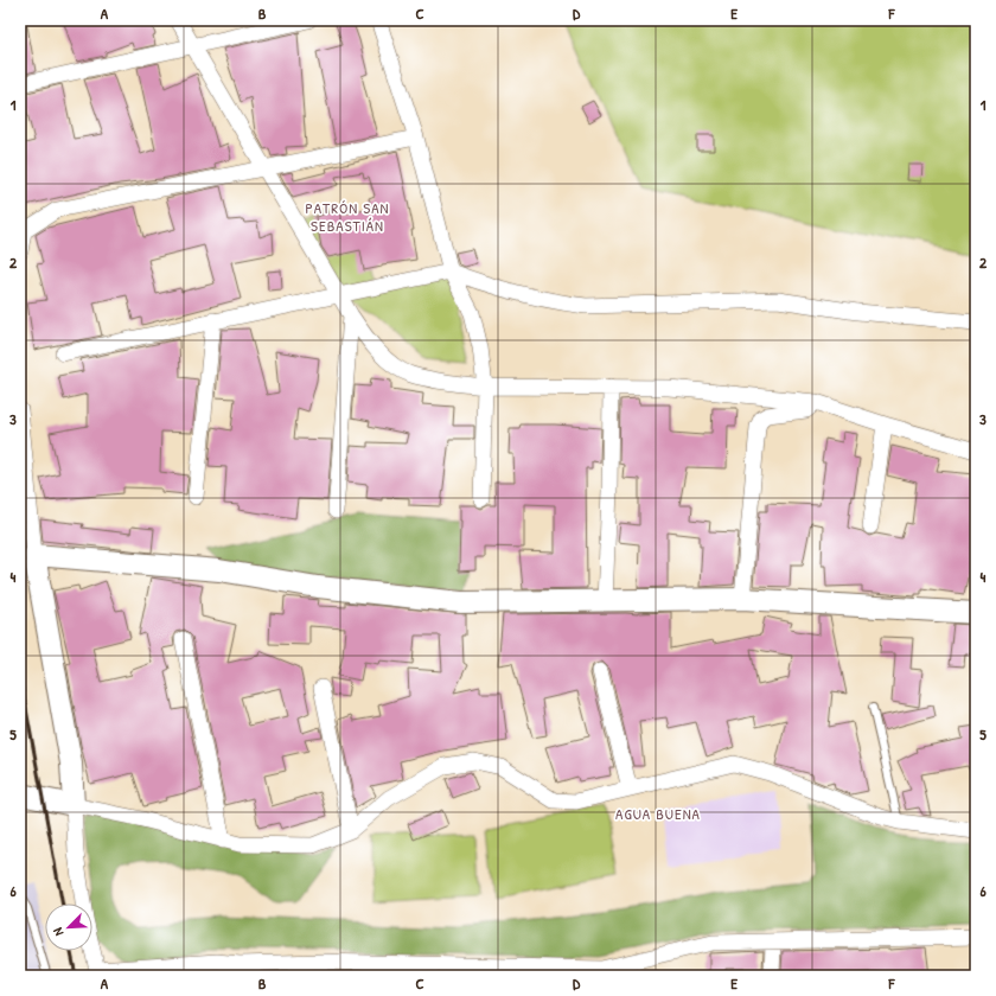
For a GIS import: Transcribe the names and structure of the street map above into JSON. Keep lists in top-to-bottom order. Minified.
{"districts":["PATRÓN SAN SEBASTIÁN","AGUA BUENA"],"north":"bottom left","grid":{"columns":["A","B","C","D","E","F"],"rows":["1","2","3","4","5","6"]}}
